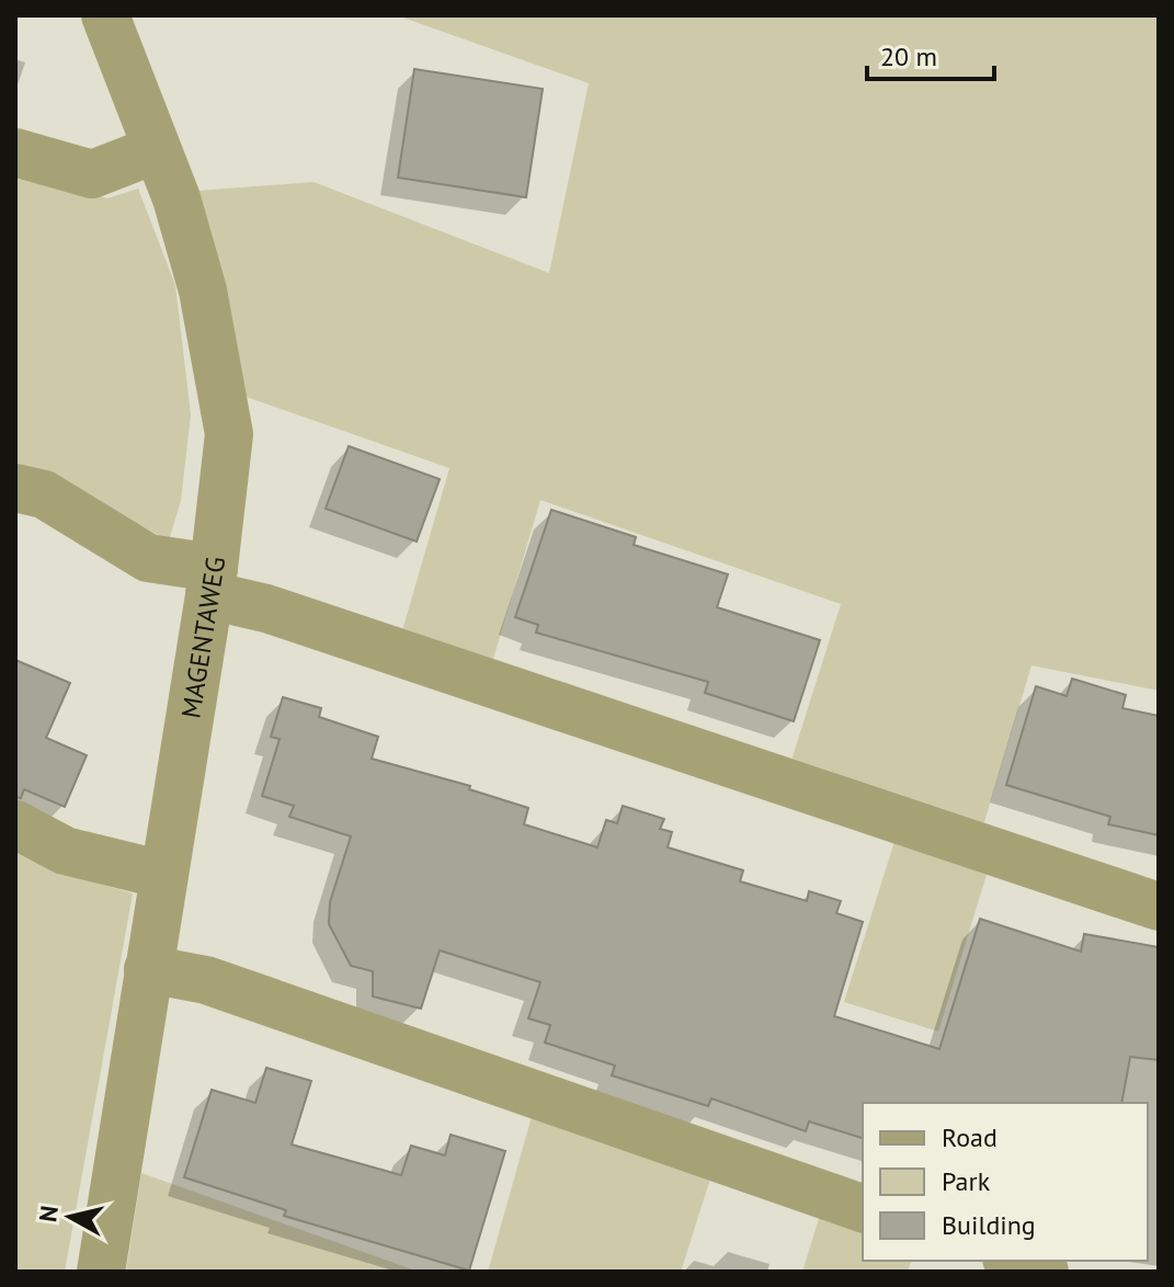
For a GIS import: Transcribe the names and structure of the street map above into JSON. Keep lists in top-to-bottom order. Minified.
{"streets":{"street":["MAGENTAWEG"]},"legend":["Road","Park","Building"],"scale_bar":"20 m","north":"left"}
